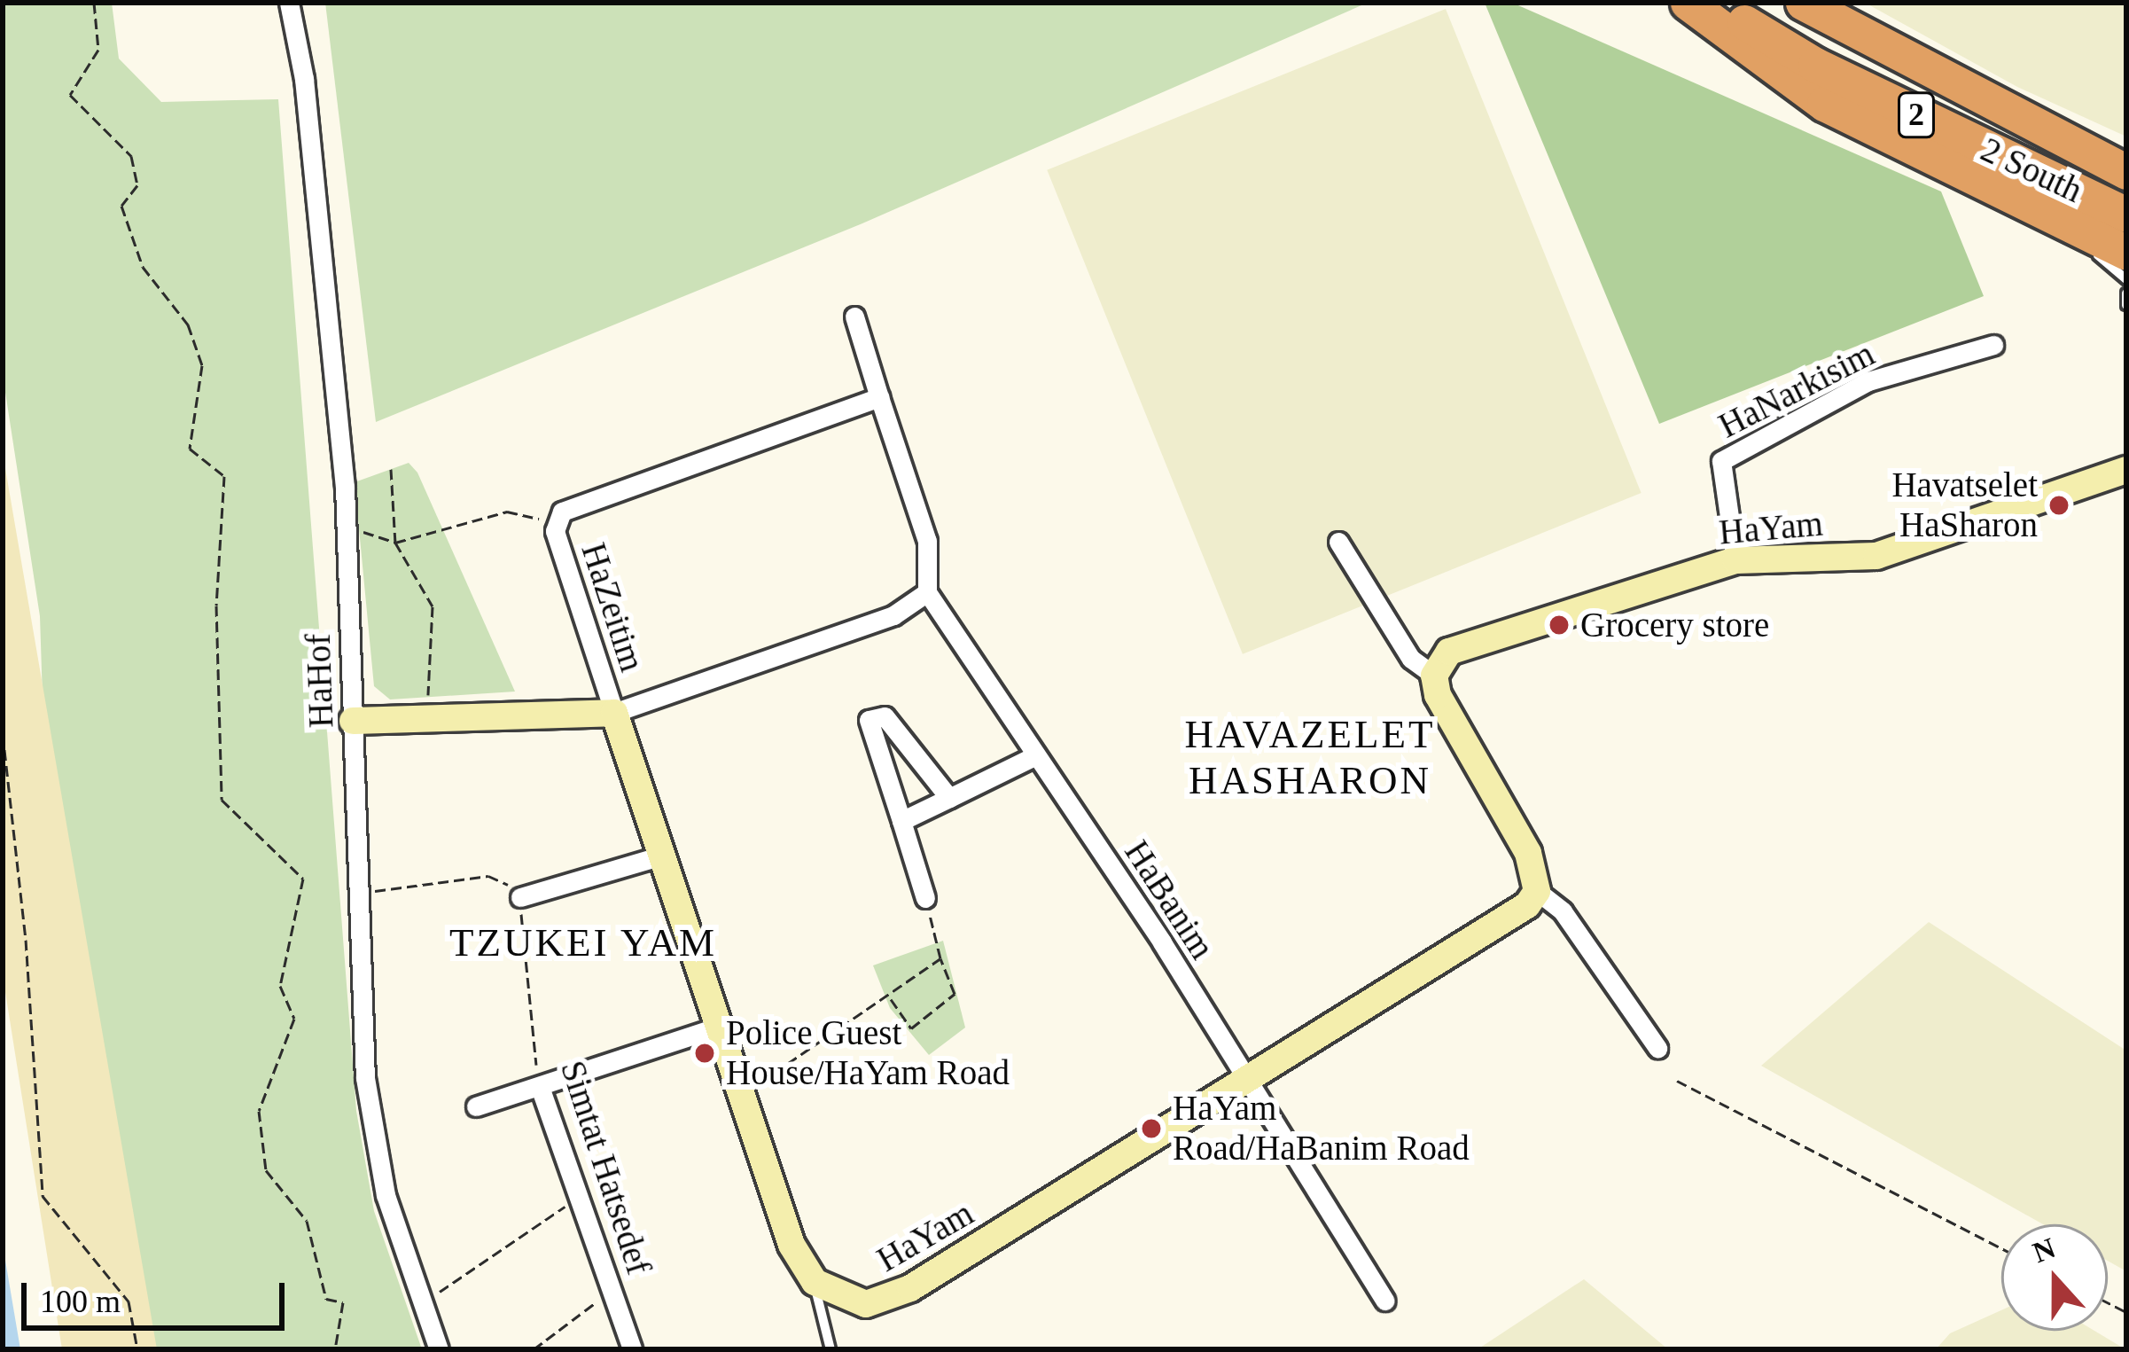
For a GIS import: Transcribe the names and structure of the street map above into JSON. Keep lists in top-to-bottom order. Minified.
{"streets":{"highway":["2","2 South"],"street":["HaNarkisim","HaYam","HaZeitim","HaHof","HaBanim","Simtat Hatsedef"]},"crossings":[["HaNarkisim","HaYam"],["HaYam","HaBanim"],["HaZeitim","HaBanim"]],"districts":["HAVAZELET HASHARON","TZUKEI YAM"],"places":["Havatselet HaSharon","Grocery store","Police Guest House/HaYam Road","HaYam Road/HaBanim Road"],"scale_bar":"100 m","north":"top"}
